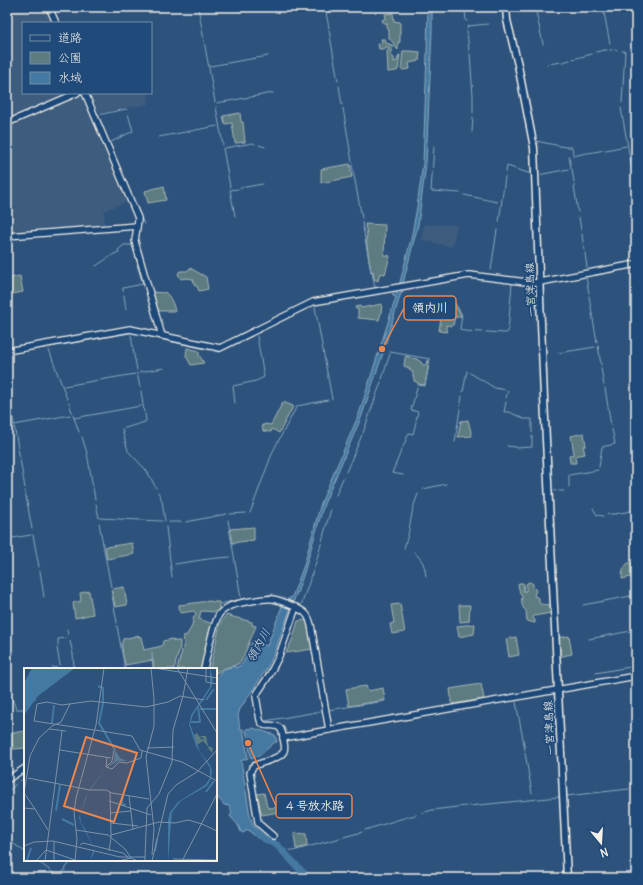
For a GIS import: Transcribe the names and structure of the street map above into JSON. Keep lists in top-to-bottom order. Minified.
{"streets":{"main road":["一宮津島線"]},"water":["領内川"],"places":["領内川","４号放水路"],"legend":["道路","公園","水域"],"north":"bottom"}
